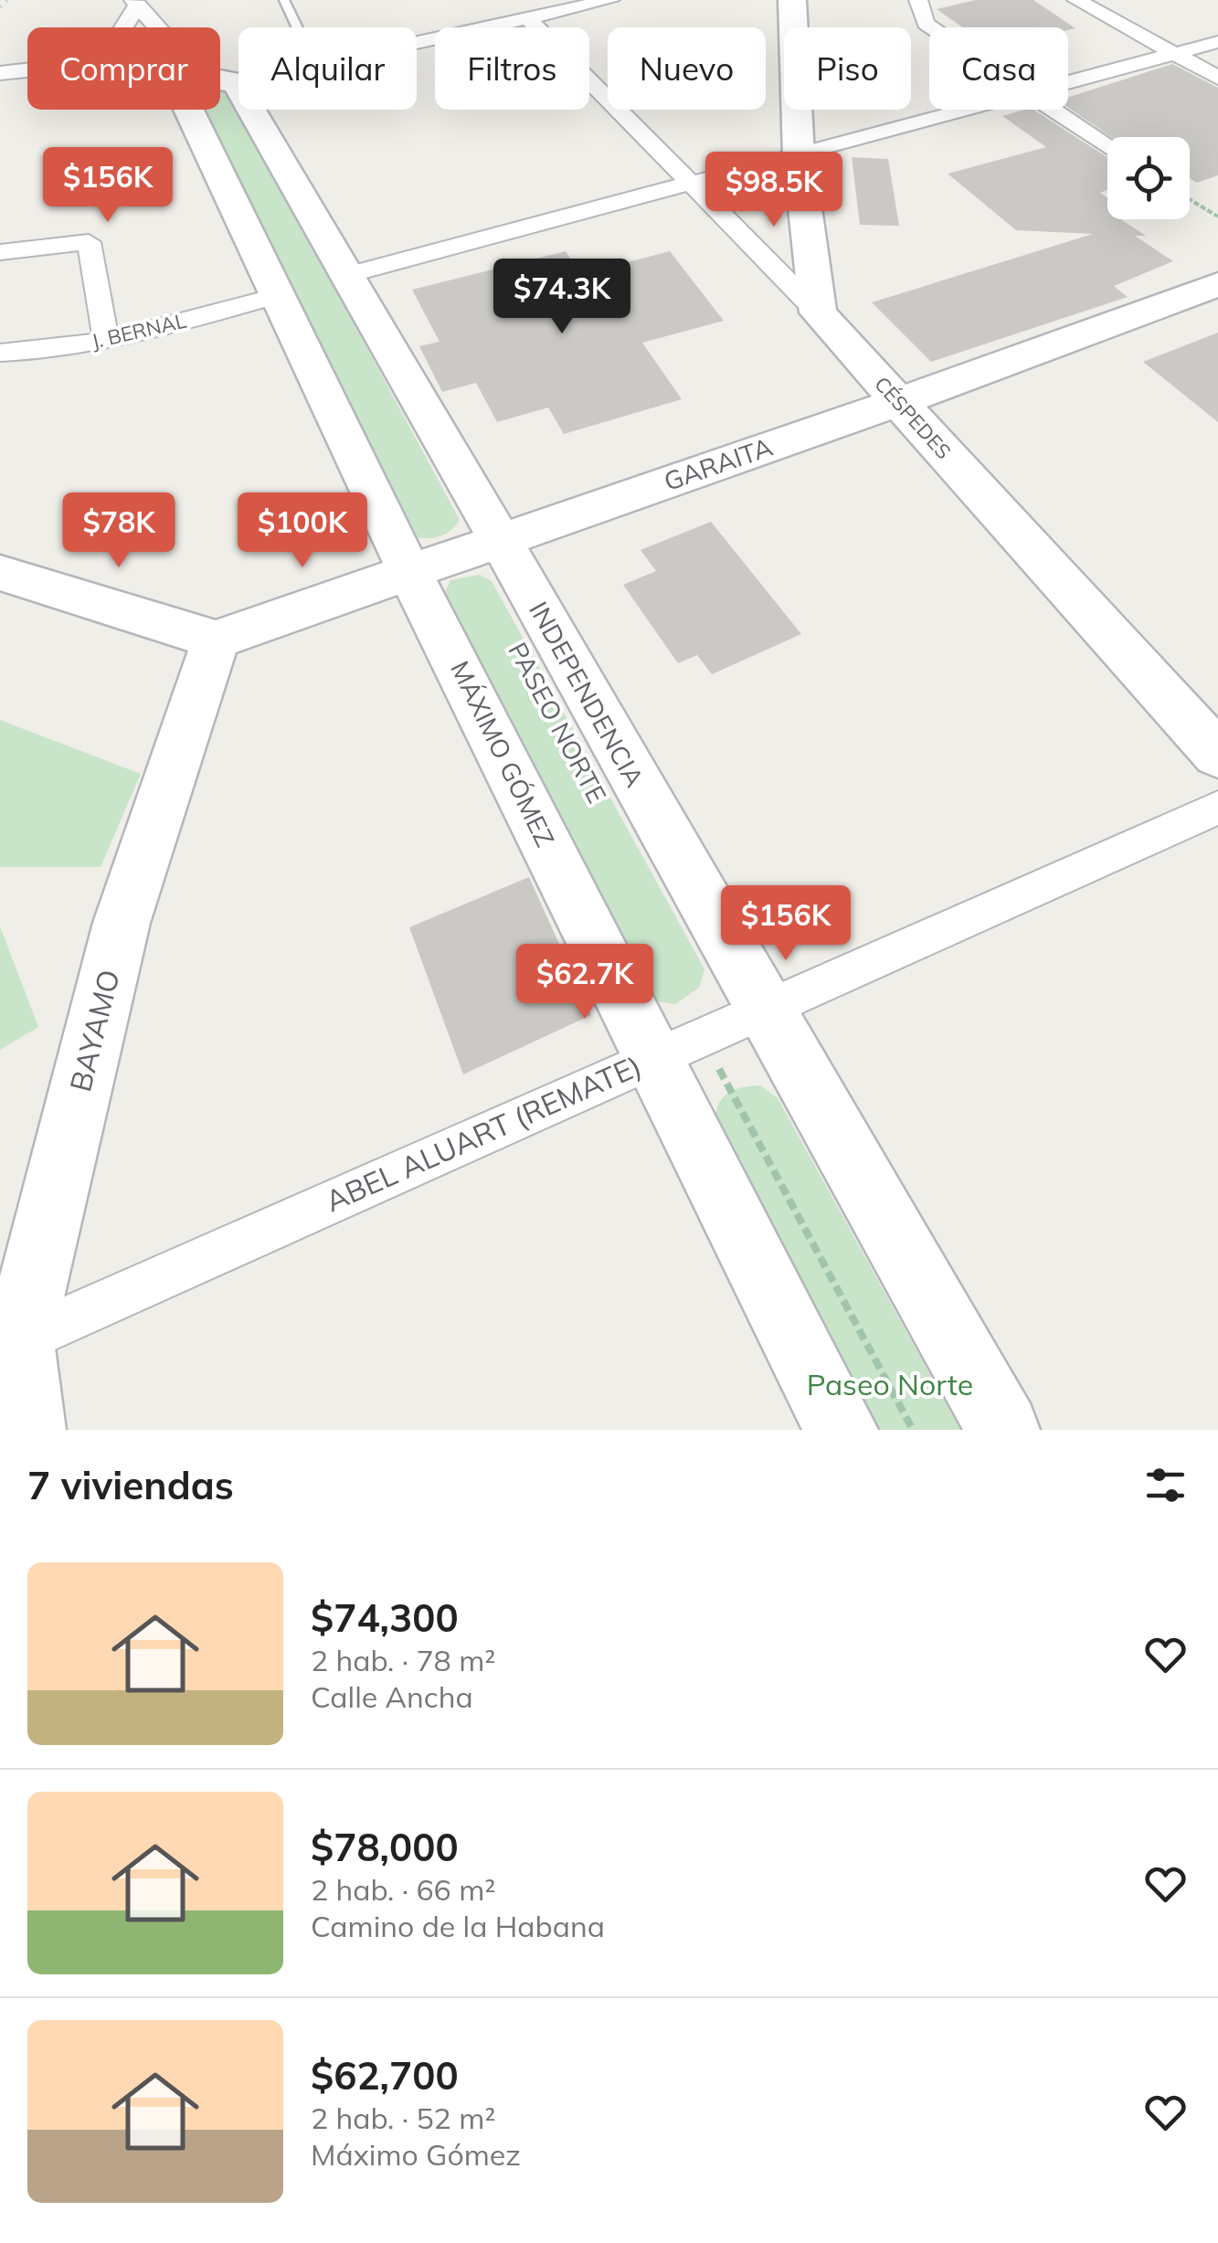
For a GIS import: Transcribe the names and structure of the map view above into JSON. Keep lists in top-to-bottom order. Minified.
{"streets":{"street":["J. BERNAL","CÉSPEDES","GARAITA","INDEPENDENCIA","MÁXIMO GÓMEZ","BAYAMO","ABEL ALUART (REMATE)"]},"crossings":[["J. BERNAL","MÁXIMO GÓMEZ"],["CÉSPEDES","GARAITA"],["GARAITA","INDEPENDENCIA"],["GARAITA","MÁXIMO GÓMEZ"],["GARAITA","BAYAMO"],["INDEPENDENCIA","ABEL ALUART (REMATE)"],["MÁXIMO GÓMEZ","ABEL ALUART (REMATE)"],["BAYAMO","ABEL ALUART (REMATE)"]],"parks":["Paseo Norte"],"page":{"chip":["Comprar","Alquilar","Filtros","Nuevo","Piso","Casa"],"price":["$156K","$98.5K","$74.3K","$78K","$100K","$156K","$62.7K"],"heading":"7 viviendas","list":[{"name":"$74,300","note":"2 hab. · 78 m² · Calle Ancha"},{"name":"$78,000","note":"2 hab. · 66 m² · Camino de la Habana"},{"name":"$62,700","note":"2 hab. · 52 m² · Máximo Gómez"}]}}
